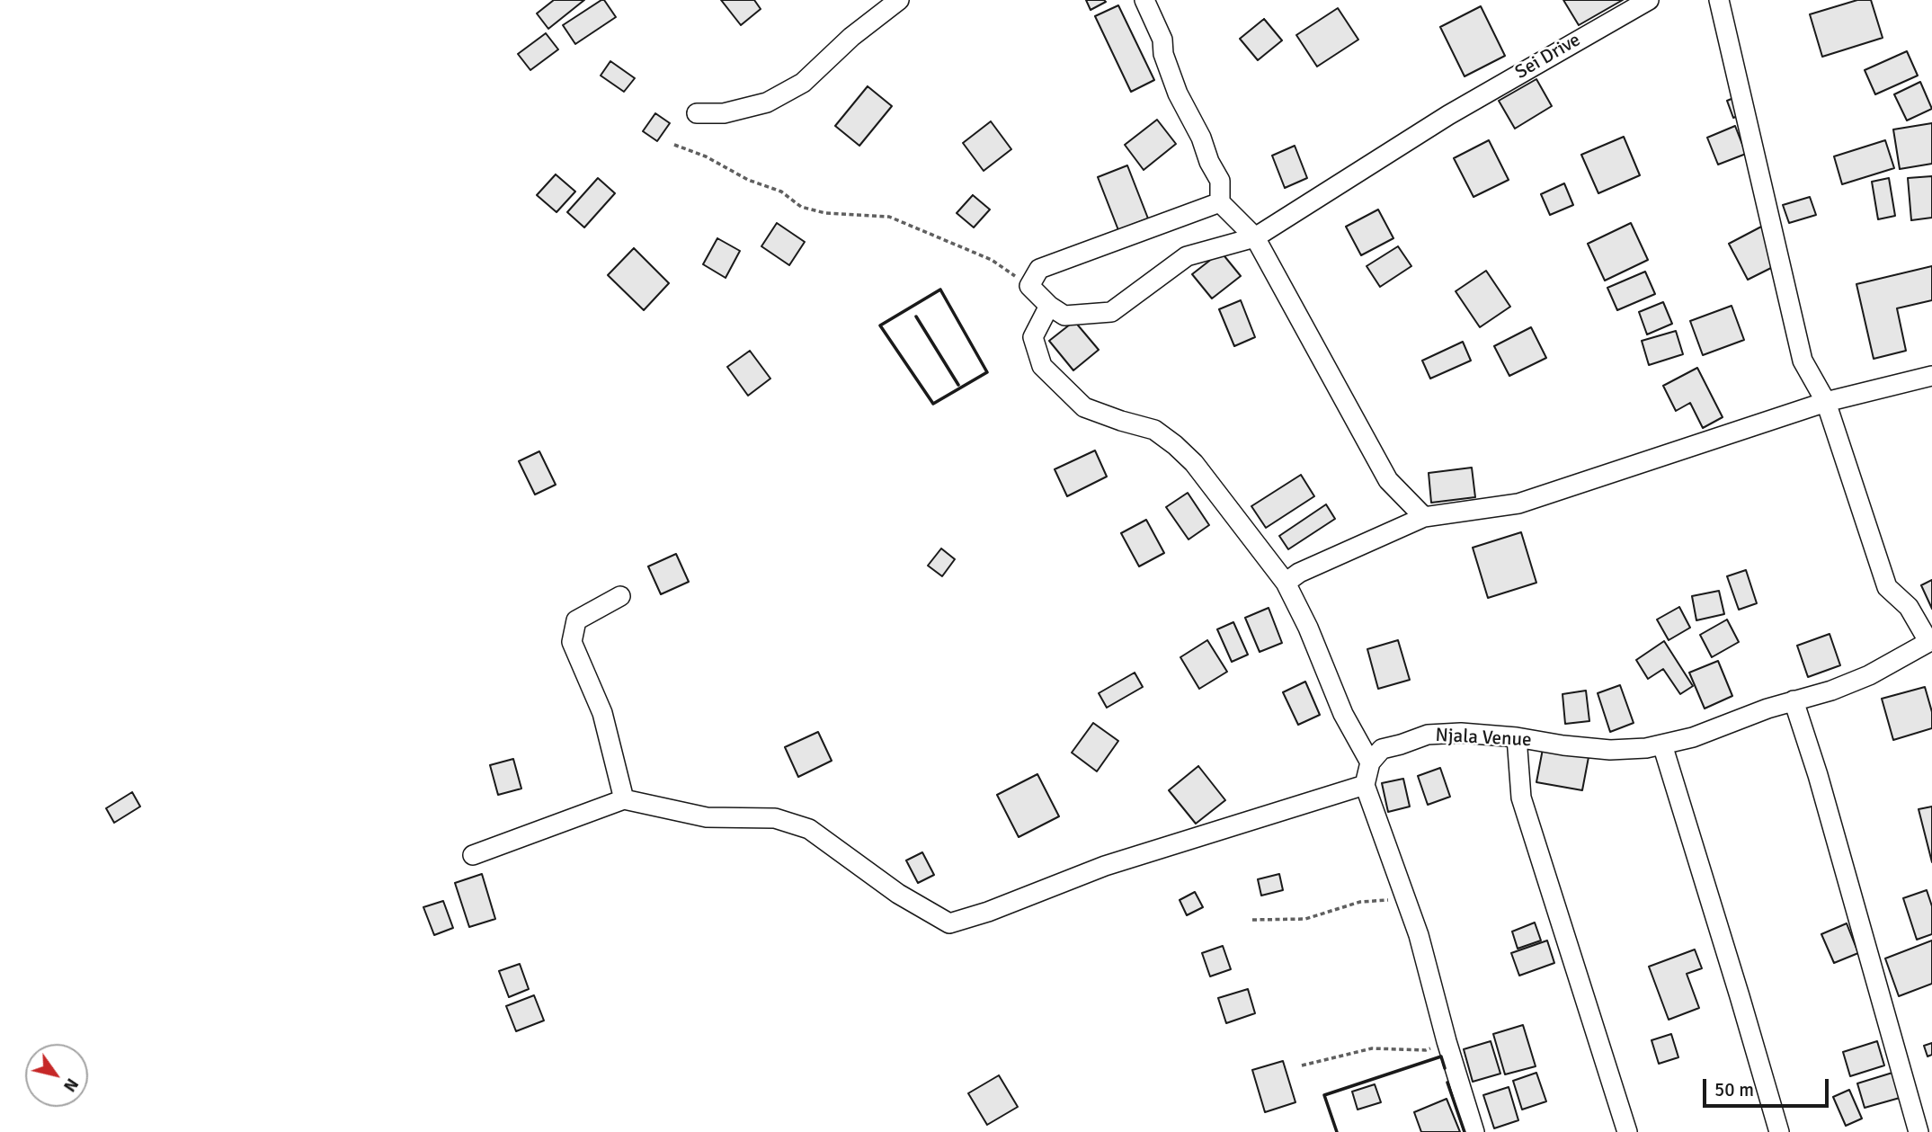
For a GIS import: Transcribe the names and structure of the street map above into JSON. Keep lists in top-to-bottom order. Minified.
{"streets":{"street":["Sei Drive","Njala Venue"]},"scale_bar":"50 m","north":"bottom right"}
